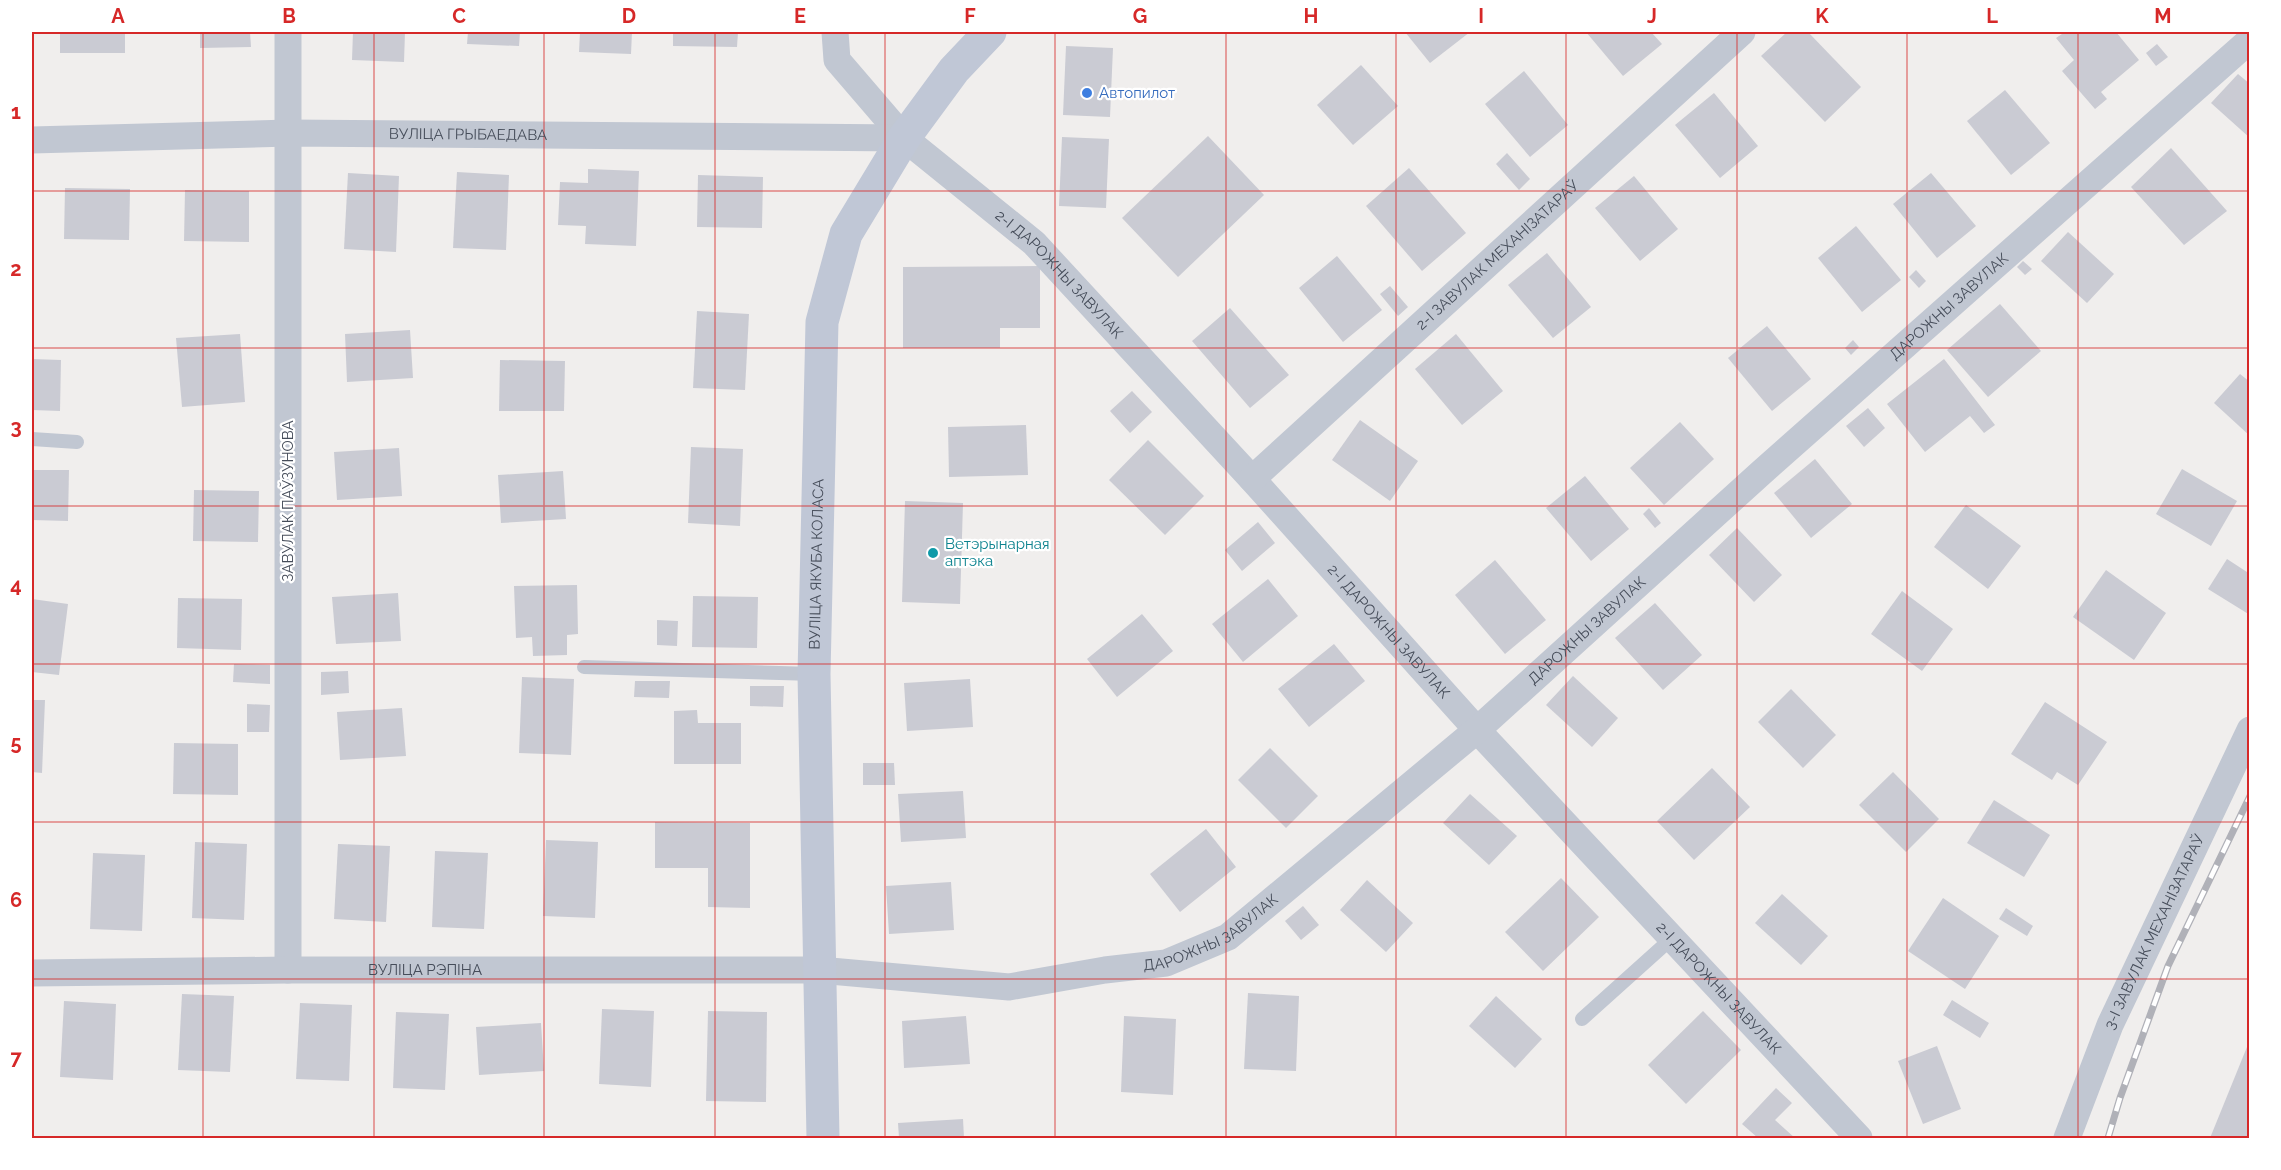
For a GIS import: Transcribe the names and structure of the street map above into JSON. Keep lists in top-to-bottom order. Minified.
{"streets":{"main road":["ВУЛІЦА ЯКУБА КОЛАСА"],"street":["ВУЛІЦА ГРЫБАЕДАВА","2-І ЗАВУЛАК МЕХАНІЗАТАРАЎ","2-І ДАРОЖНЫ ЗАВУЛАК","ДАРОЖНЫ ЗАВУЛАК","ЗАВУЛАК ПАЎЗУНОВА","3-І ЗАВУЛАК МЕХАНІЗАТАРАЎ","ВУЛІЦА РЭПІНА"]},"crossings":[["ВУЛІЦА ГРЫБАЕДАВА","2-І ДАРОЖНЫ ЗАВУЛАК"],["ВУЛІЦА ГРЫБАЕДАВА","ЗАВУЛАК ПАЎЗУНОВА"],["ВУЛІЦА ГРЫБАЕДАВА","ВУЛІЦА ЯКУБА КОЛАСА"],["2-І ЗАВУЛАК МЕХАНІЗАТАРАЎ","2-І ДАРОЖНЫ ЗАВУЛАК"],["2-І ДАРОЖНЫ ЗАВУЛАК","ДАРОЖНЫ ЗАВУЛАК"],["2-І ДАРОЖНЫ ЗАВУЛАК","ВУЛІЦА ЯКУБА КОЛАСА"],["ДАРОЖНЫ ЗАВУЛАК","ВУЛІЦА ЯКУБА КОЛАСА"],["ДАРОЖНЫ ЗАВУЛАК","ВУЛІЦА РЭПІНА"],["ЗАВУЛАК ПАЎЗУНОВА","ВУЛІЦА РЭПІНА"],["ВУЛІЦА ЯКУБА КОЛАСА","ВУЛІЦА РЭПІНА"]],"places":["Автопилот","Ветэрынарная аптэка"],"grid":{"columns":["A","B","C","D","E","F","G","H","I","J","K","L","M"],"rows":["1","2","3","4","5","6","7"]}}
